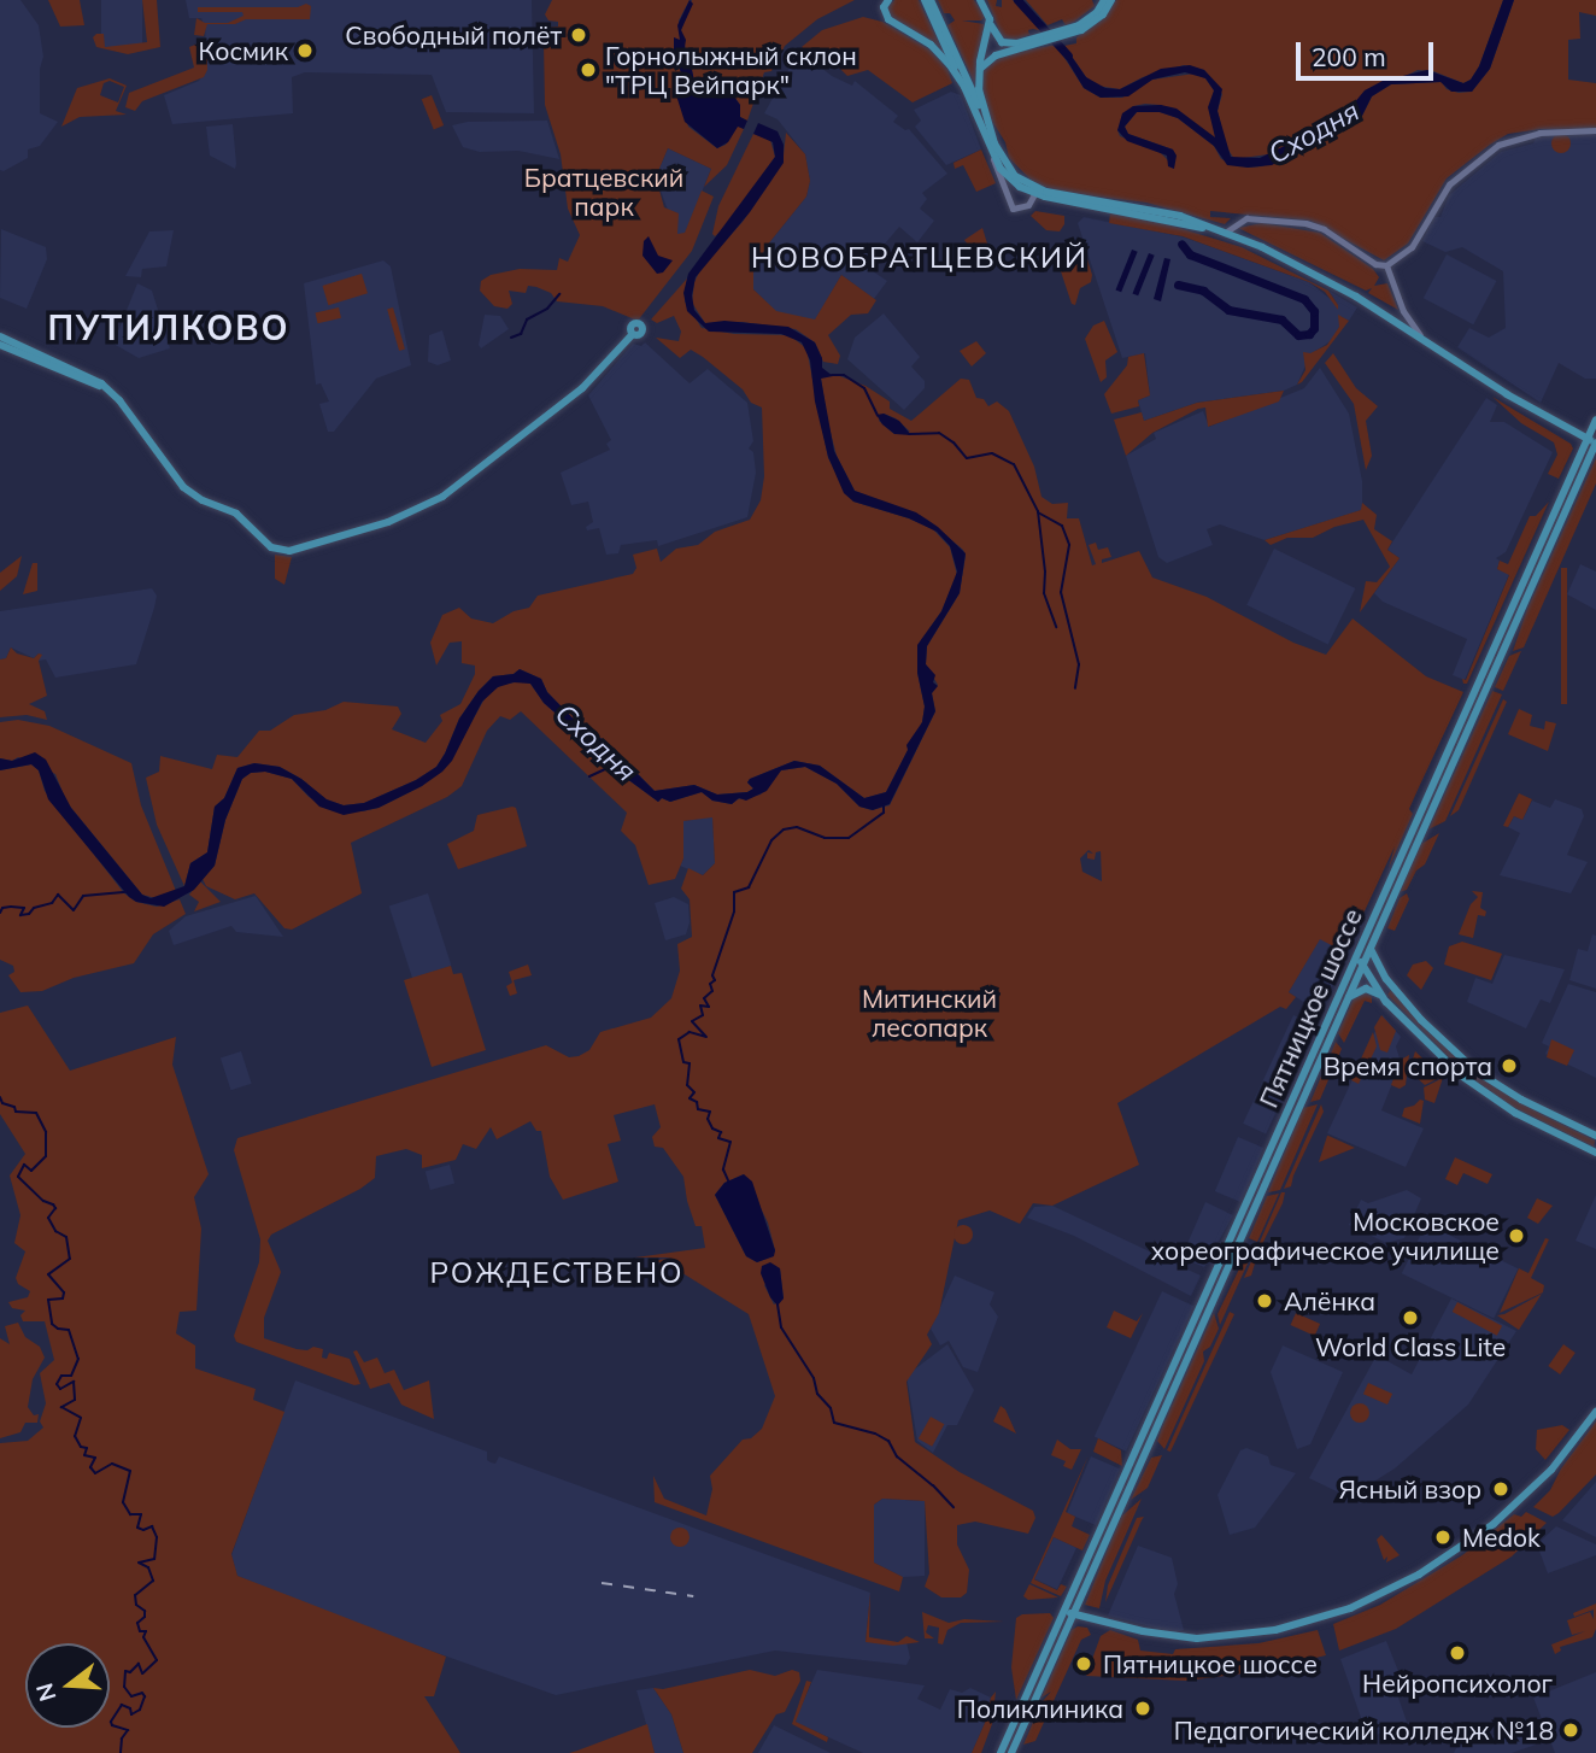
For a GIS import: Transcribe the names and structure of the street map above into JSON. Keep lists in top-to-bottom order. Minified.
{"streets":{"main road":["Пятницкое шоссе"]},"districts":["НОВОБРАТЦЕВСКИЙ","ПУТИЛКОВО","РОЖДЕСТВЕНО"],"water":["Сходня"],"parks":["Братцевский парк","Митинский лесопарк"],"places":["Свободный полёт","Космик","Горнолыжный склон \"ТРЦ Вейпарк\"","Время спорта","Московское хореографическое училище","Алёнка","World Class Lite","Ясный взор","Medok","Нейропсихолог","Пятницкое шоссе","Поликлиника","Педагогический колледж №18"],"scale_bar":"200 m","north":"left"}
